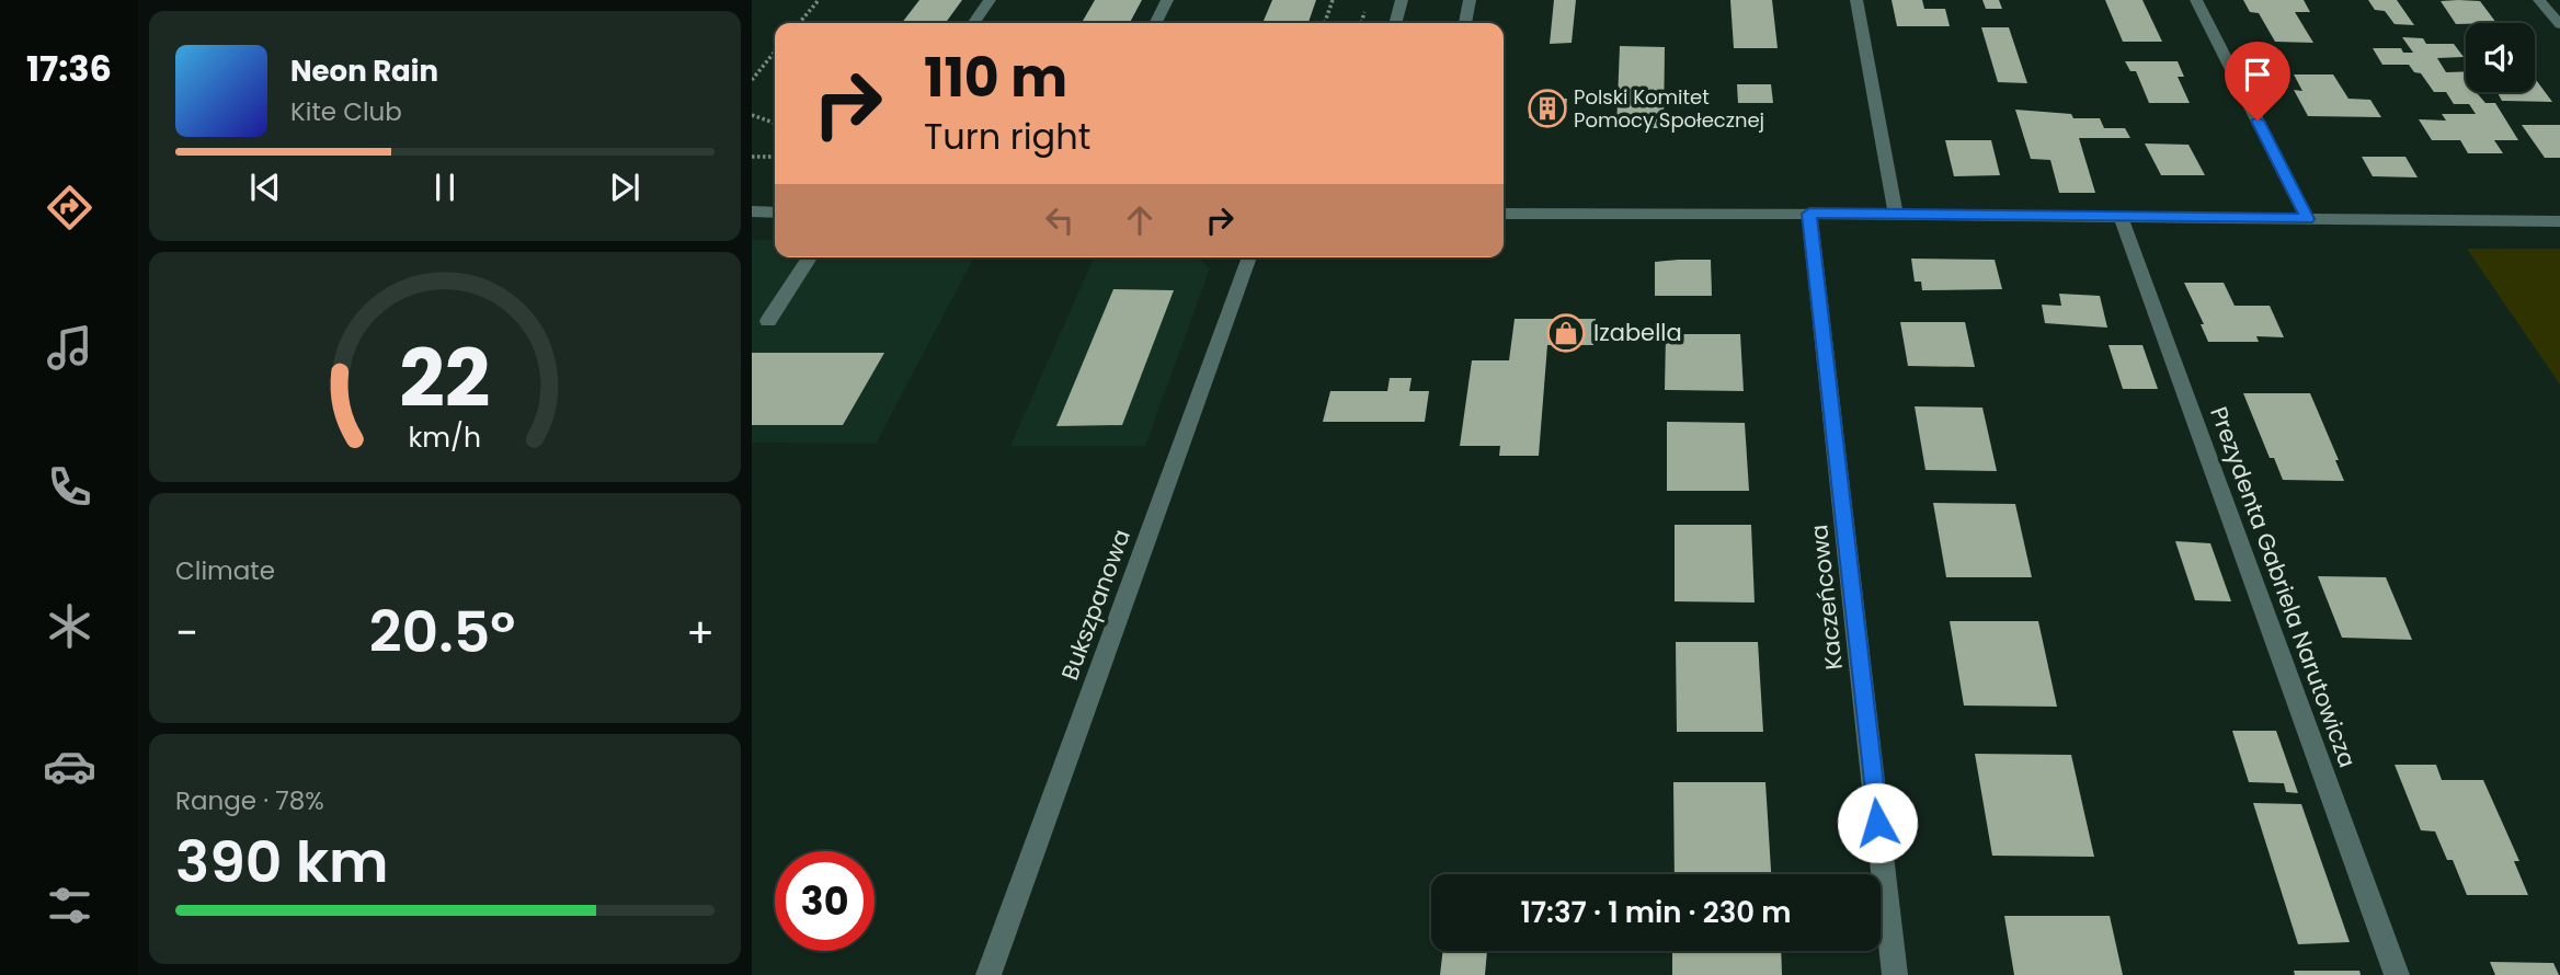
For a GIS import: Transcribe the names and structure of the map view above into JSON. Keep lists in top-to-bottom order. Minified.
{"streets":{"street":["Prezydenta Gabriela Narutowicza","Kaczeńcowa","Bukszpanowa"]},"places":{"building":["Polski Komitet Pomocy Społecznej"],"shop":["Izabella"]},"page":{"tabs":"17:36","turn":["110 m","Turn right"],"song":["Neon Rain","Kite Club"],"tile":["Climate",["Range · 78%","390 km"]],"heat":["−","20.5°","+"],"limit":"30","trip":"17:37 · 1 min · 230 m","gauge":["22","km/h"]}}
